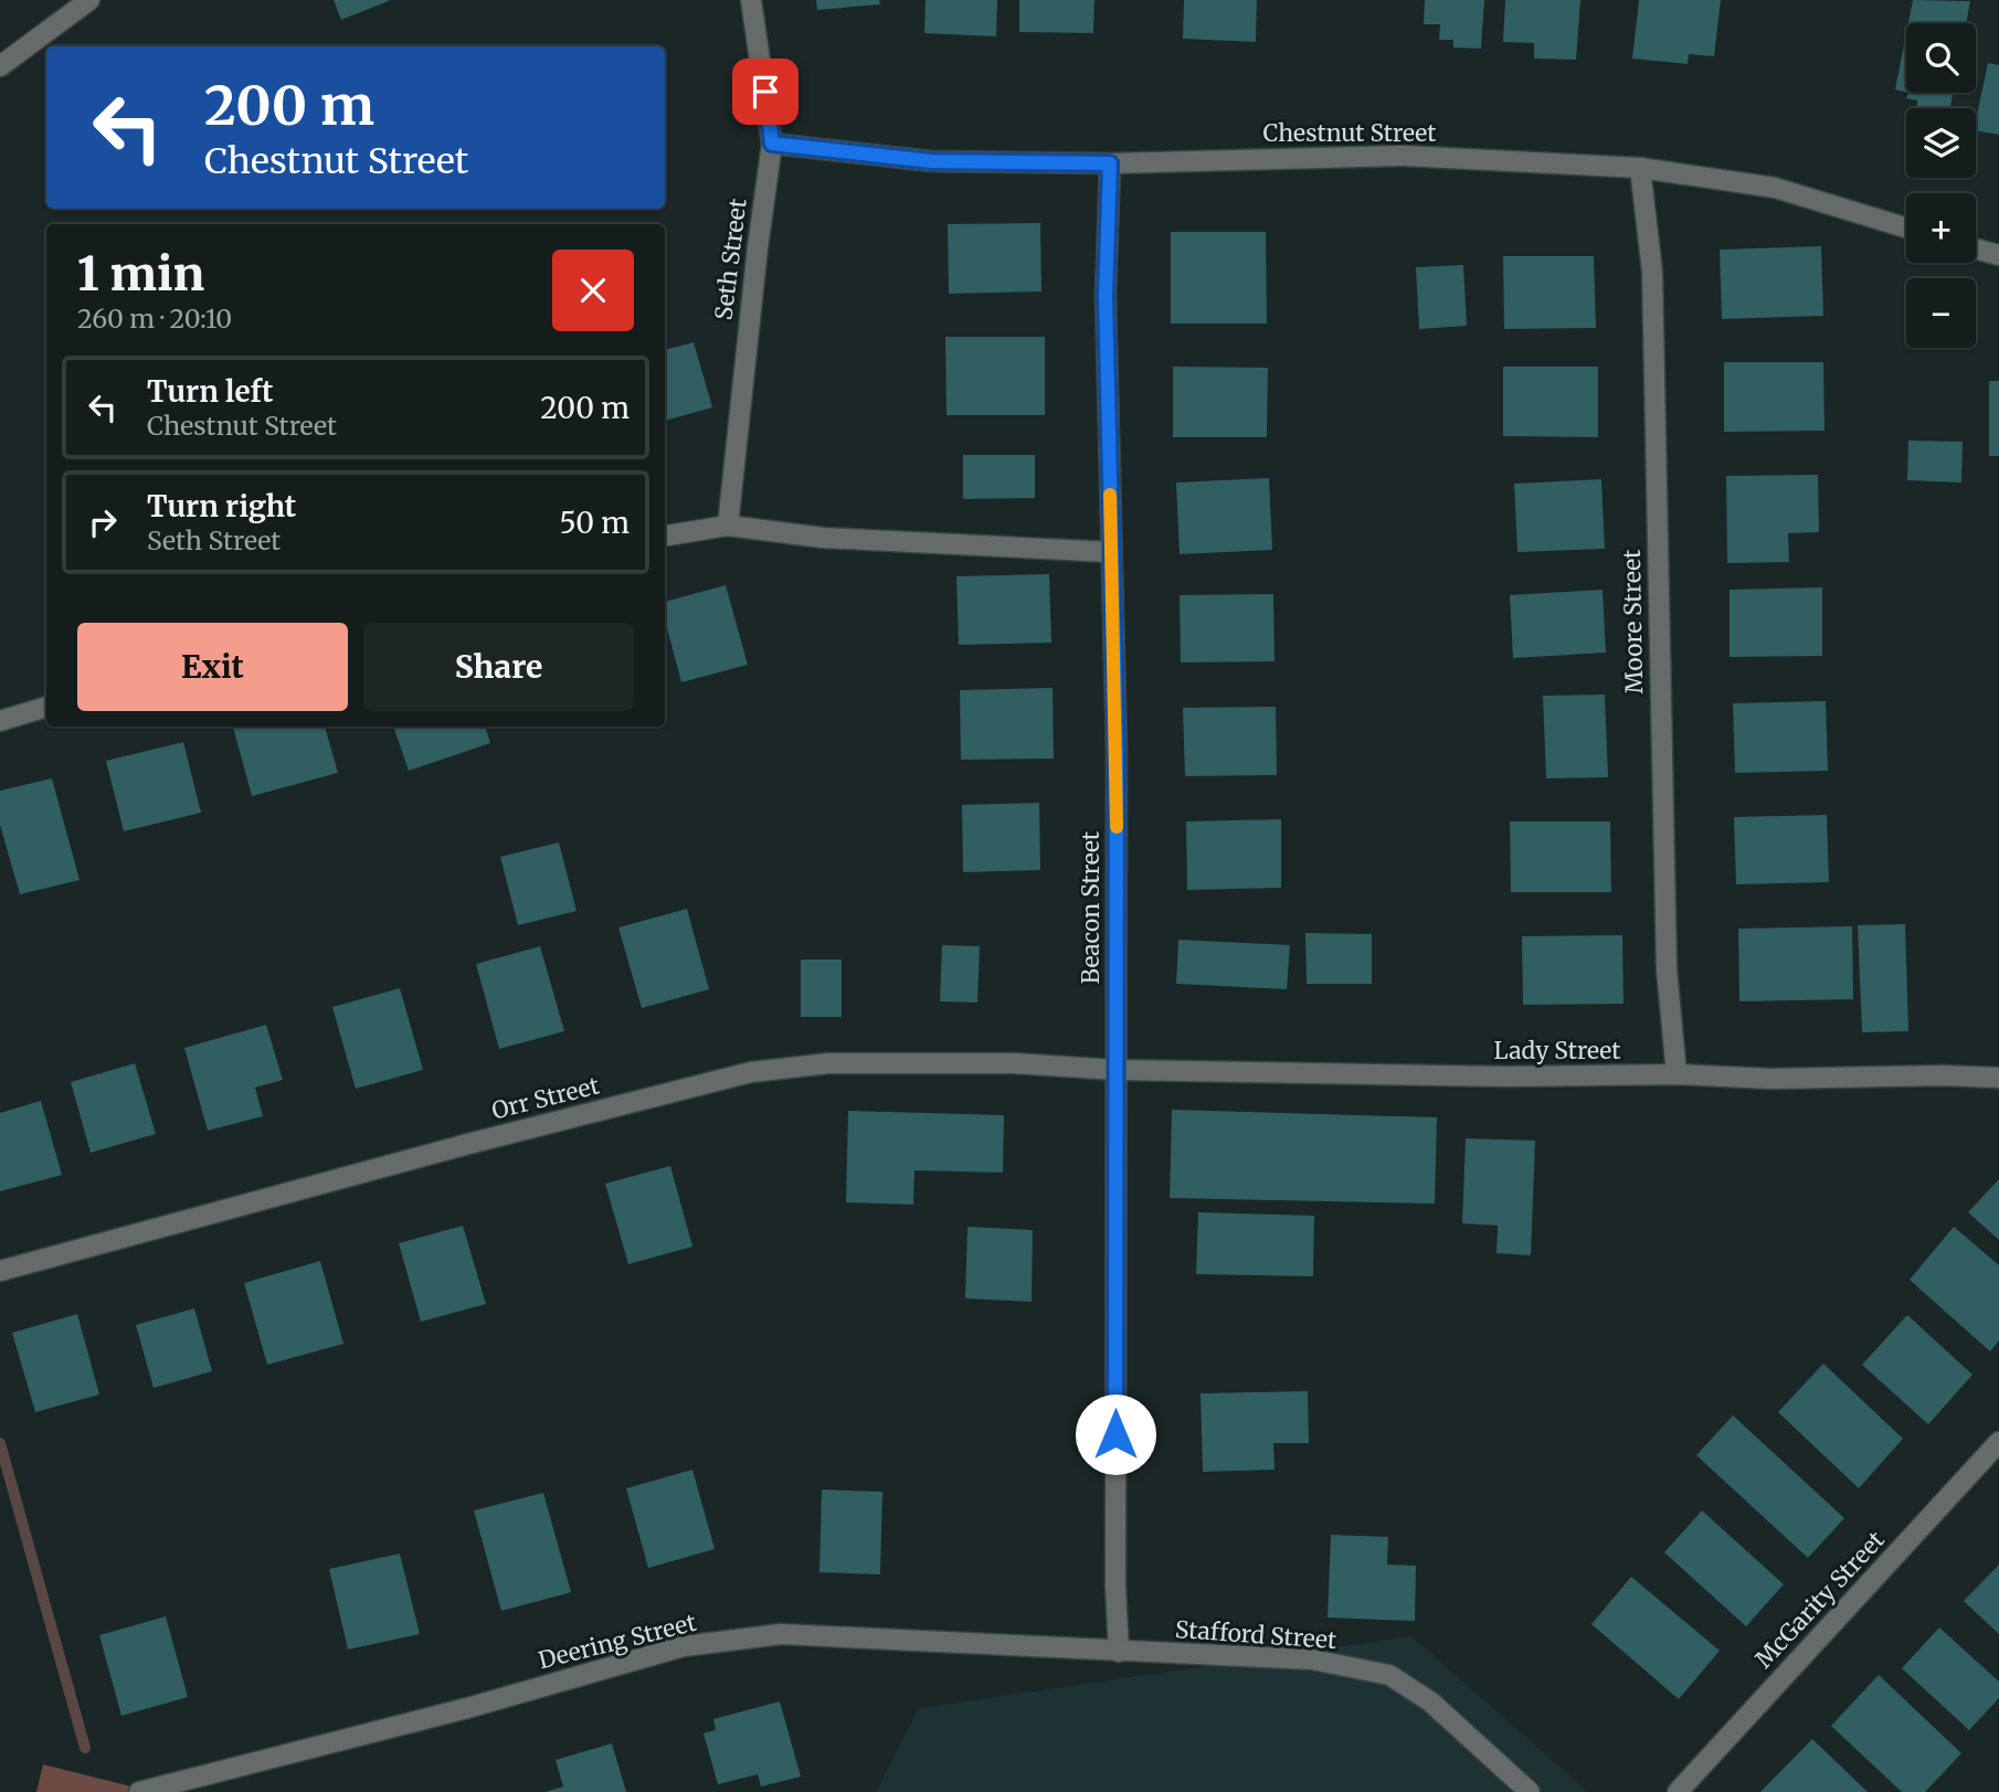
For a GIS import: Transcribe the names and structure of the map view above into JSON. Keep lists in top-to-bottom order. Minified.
{"streets":{"street":["Chestnut Street","Seth Street","Moore Street","Beacon Street","Lady Street","Orr Street","McGarity Street","Stafford Street","Deering Street"]},"crossings":[["Chestnut Street","Seth Street"],["Chestnut Street","Moore Street"],["Chestnut Street","Beacon Street"],["Moore Street","Lady Street"],["Beacon Street","Lady Street"],["Beacon Street","Orr Street"],["Beacon Street","Stafford Street"],["Beacon Street","Deering Street"],["Lady Street","Orr Street"],["Stafford Street","Deering Street"]],"page":{"map_buttons":["+","−"],"turn":["200 m","Chestnut Street"],"heading":["1 min","260 m · 20:10"],"list":[{"name":"Turn left","note":"Chestnut Street","value":"200 m"},{"name":"Turn right","note":"Seth Street","value":"50 m"}],"buttons":["Exit","Share"]}}
